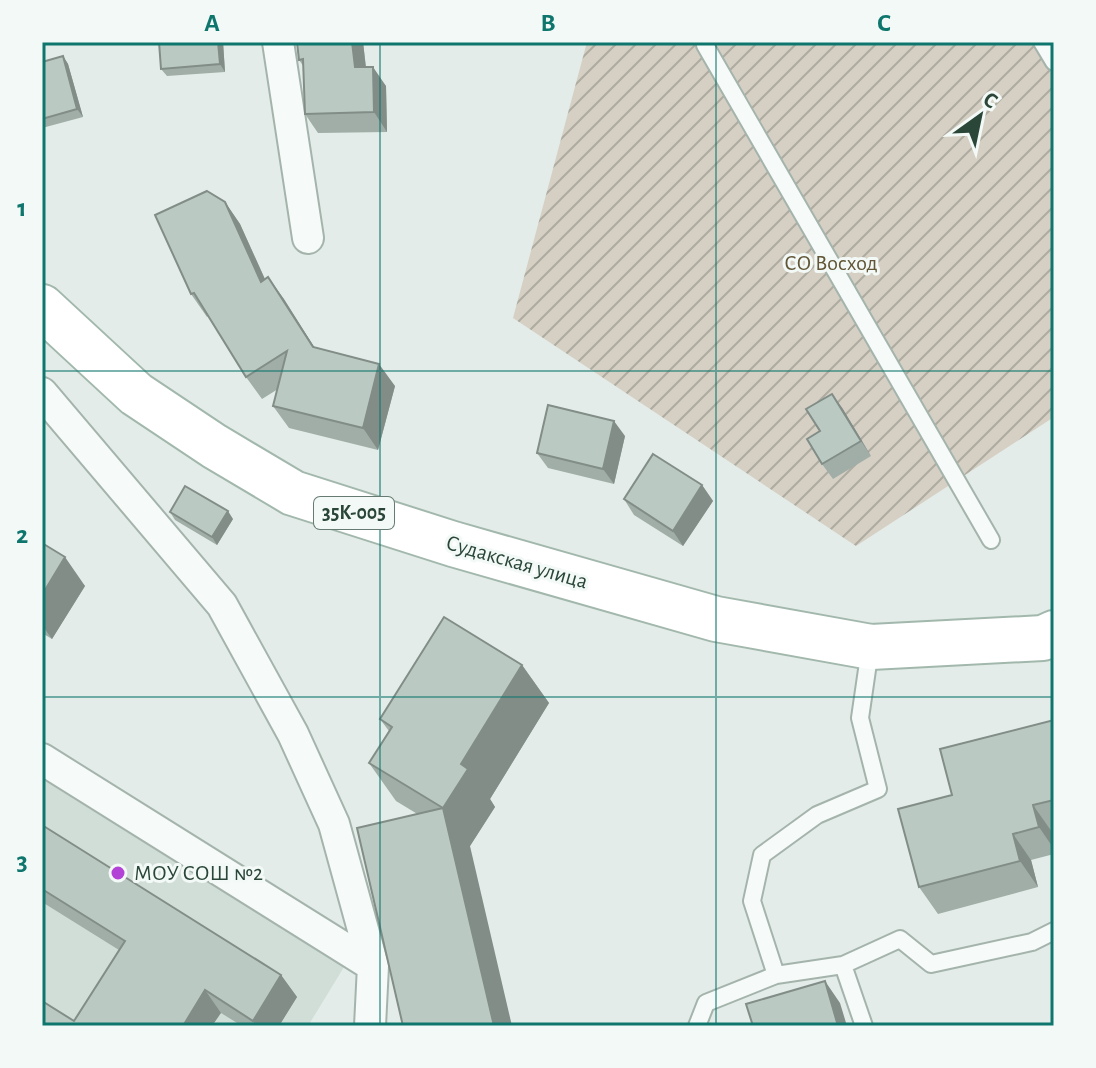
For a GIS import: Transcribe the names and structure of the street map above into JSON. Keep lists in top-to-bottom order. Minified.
{"streets":{"main road":["35К-005","Судакская улица"]},"parks":["СО Восход"],"places":["МОУ СОШ №2"],"north":"top right","grid":{"columns":["A","B","C"],"rows":["1","2","3"]}}
